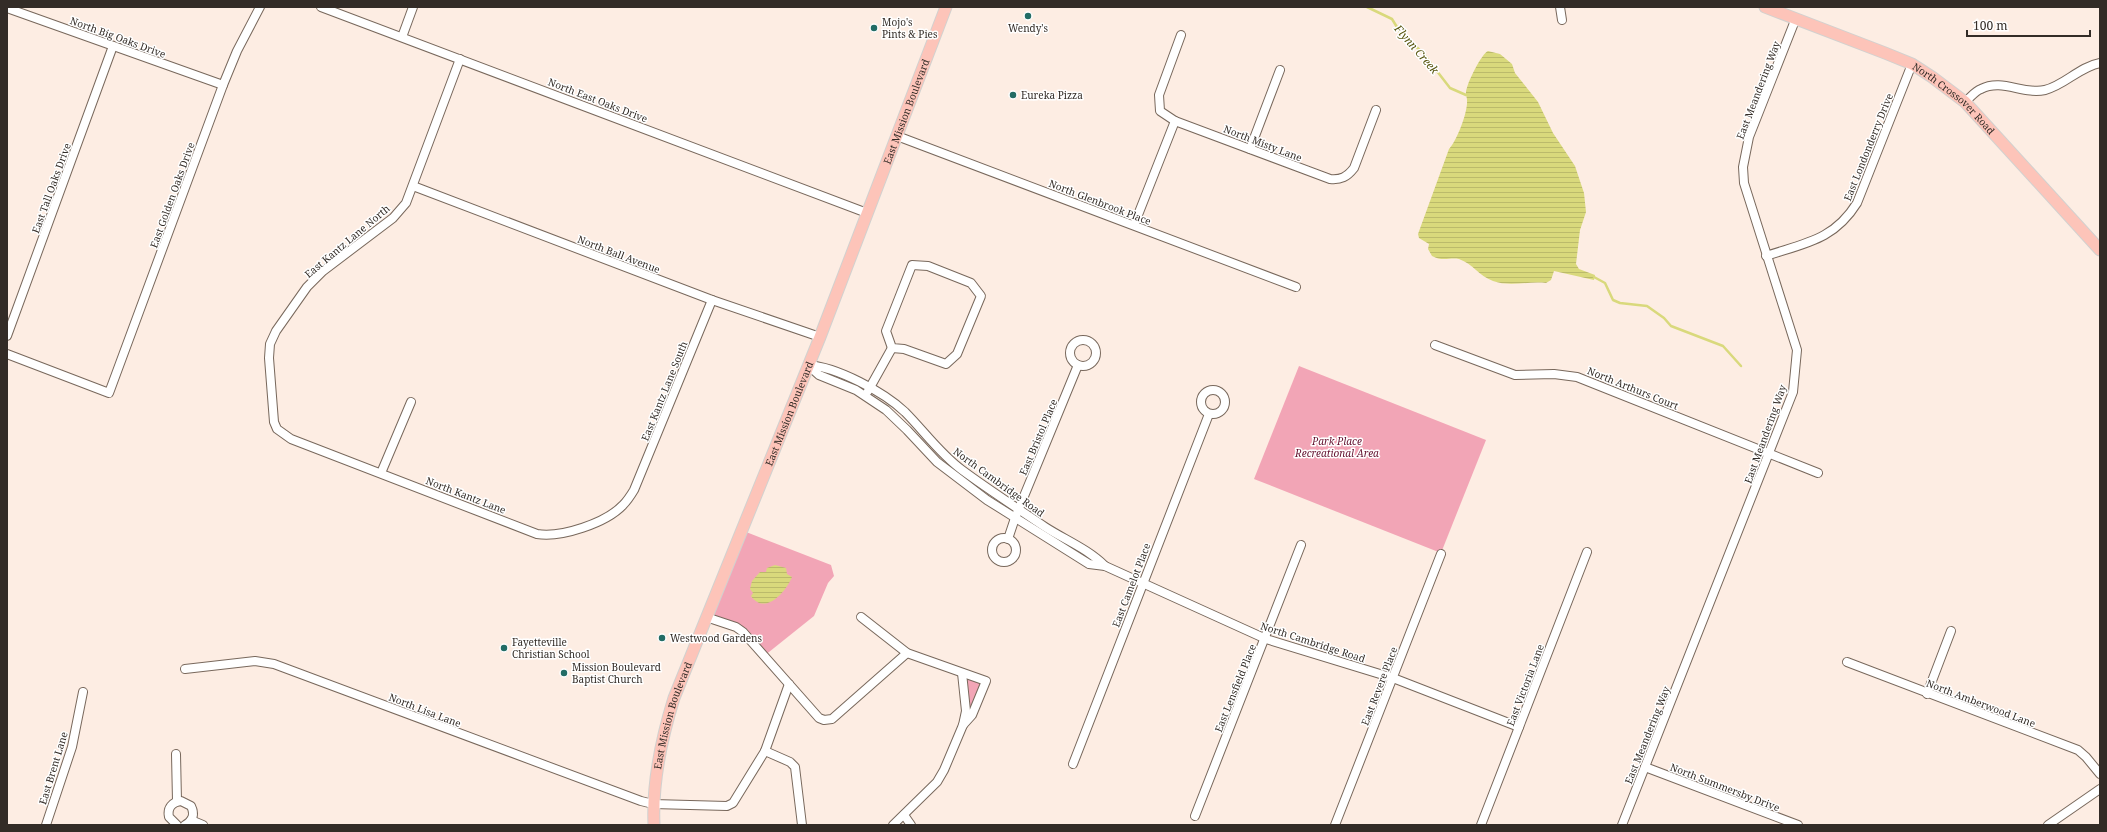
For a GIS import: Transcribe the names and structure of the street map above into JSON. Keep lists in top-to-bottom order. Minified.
{"streets":{"main road":["North Crossover Road","East Mission Boulevard"],"street":["North Big Oaks Drive","East Meandering Way","North East Oaks Drive","North Misty Lane","East Londonderry Drive","East Tall Oaks Drive","East Golden Oaks Drive","North Glenbrook Place","East Kantz Lane North","North Ball Avenue","North Arthurs Court","East Kantz Lane South","East Bristol Place","North Cambridge Road","North Kantz Lane","East Camelot Place","East Victoria Lane","East Revere Place","East Lensfield Place","North Amberwood Lane","North Lisa Lane","East Brent Lane","North Summersby Drive"]},"crossings":[["North Big Oaks Drive","East Tall Oaks Drive"],["North Big Oaks Drive","East Golden Oaks Drive"],["East Meandering Way","North Crossover Road"],["East Meandering Way","East Londonderry Drive"],["East Meandering Way","North Arthurs Court"],["East Meandering Way","North Summersby Drive"],["North East Oaks Drive","East Mission Boulevard"],["North East Oaks Drive","East Kantz Lane North"],["North Crossover Road","East Londonderry Drive"],["East Mission Boulevard","North Glenbrook Place"],["East Mission Boulevard","North Ball Avenue"],["East Mission Boulevard","North Cambridge Road"],["East Mission Boulevard","North Lisa Lane"],["East Kantz Lane North","North Ball Avenue"],["East Kantz Lane North","North Kantz Lane"],["North Ball Avenue","East Kantz Lane South"],["East Kantz Lane South","North Kantz Lane"],["East Bristol Place","North Cambridge Road"],["North Cambridge Road","East Camelot Place"],["North Cambridge Road","East Victoria Lane"],["North Cambridge Road","East Revere Place"],["North Cambridge Road","East Lensfield Place"]],"water":["Flynn Creek"],"parks":["Park Place Recreational Area"],"places":["Wendy's","Mojo's Pints & Pies","Eureka Pizza","Westwood Gardens","Fayetteville Christian School","Mission Boulevard Baptist Church"],"scale_bar":"100 m"}
